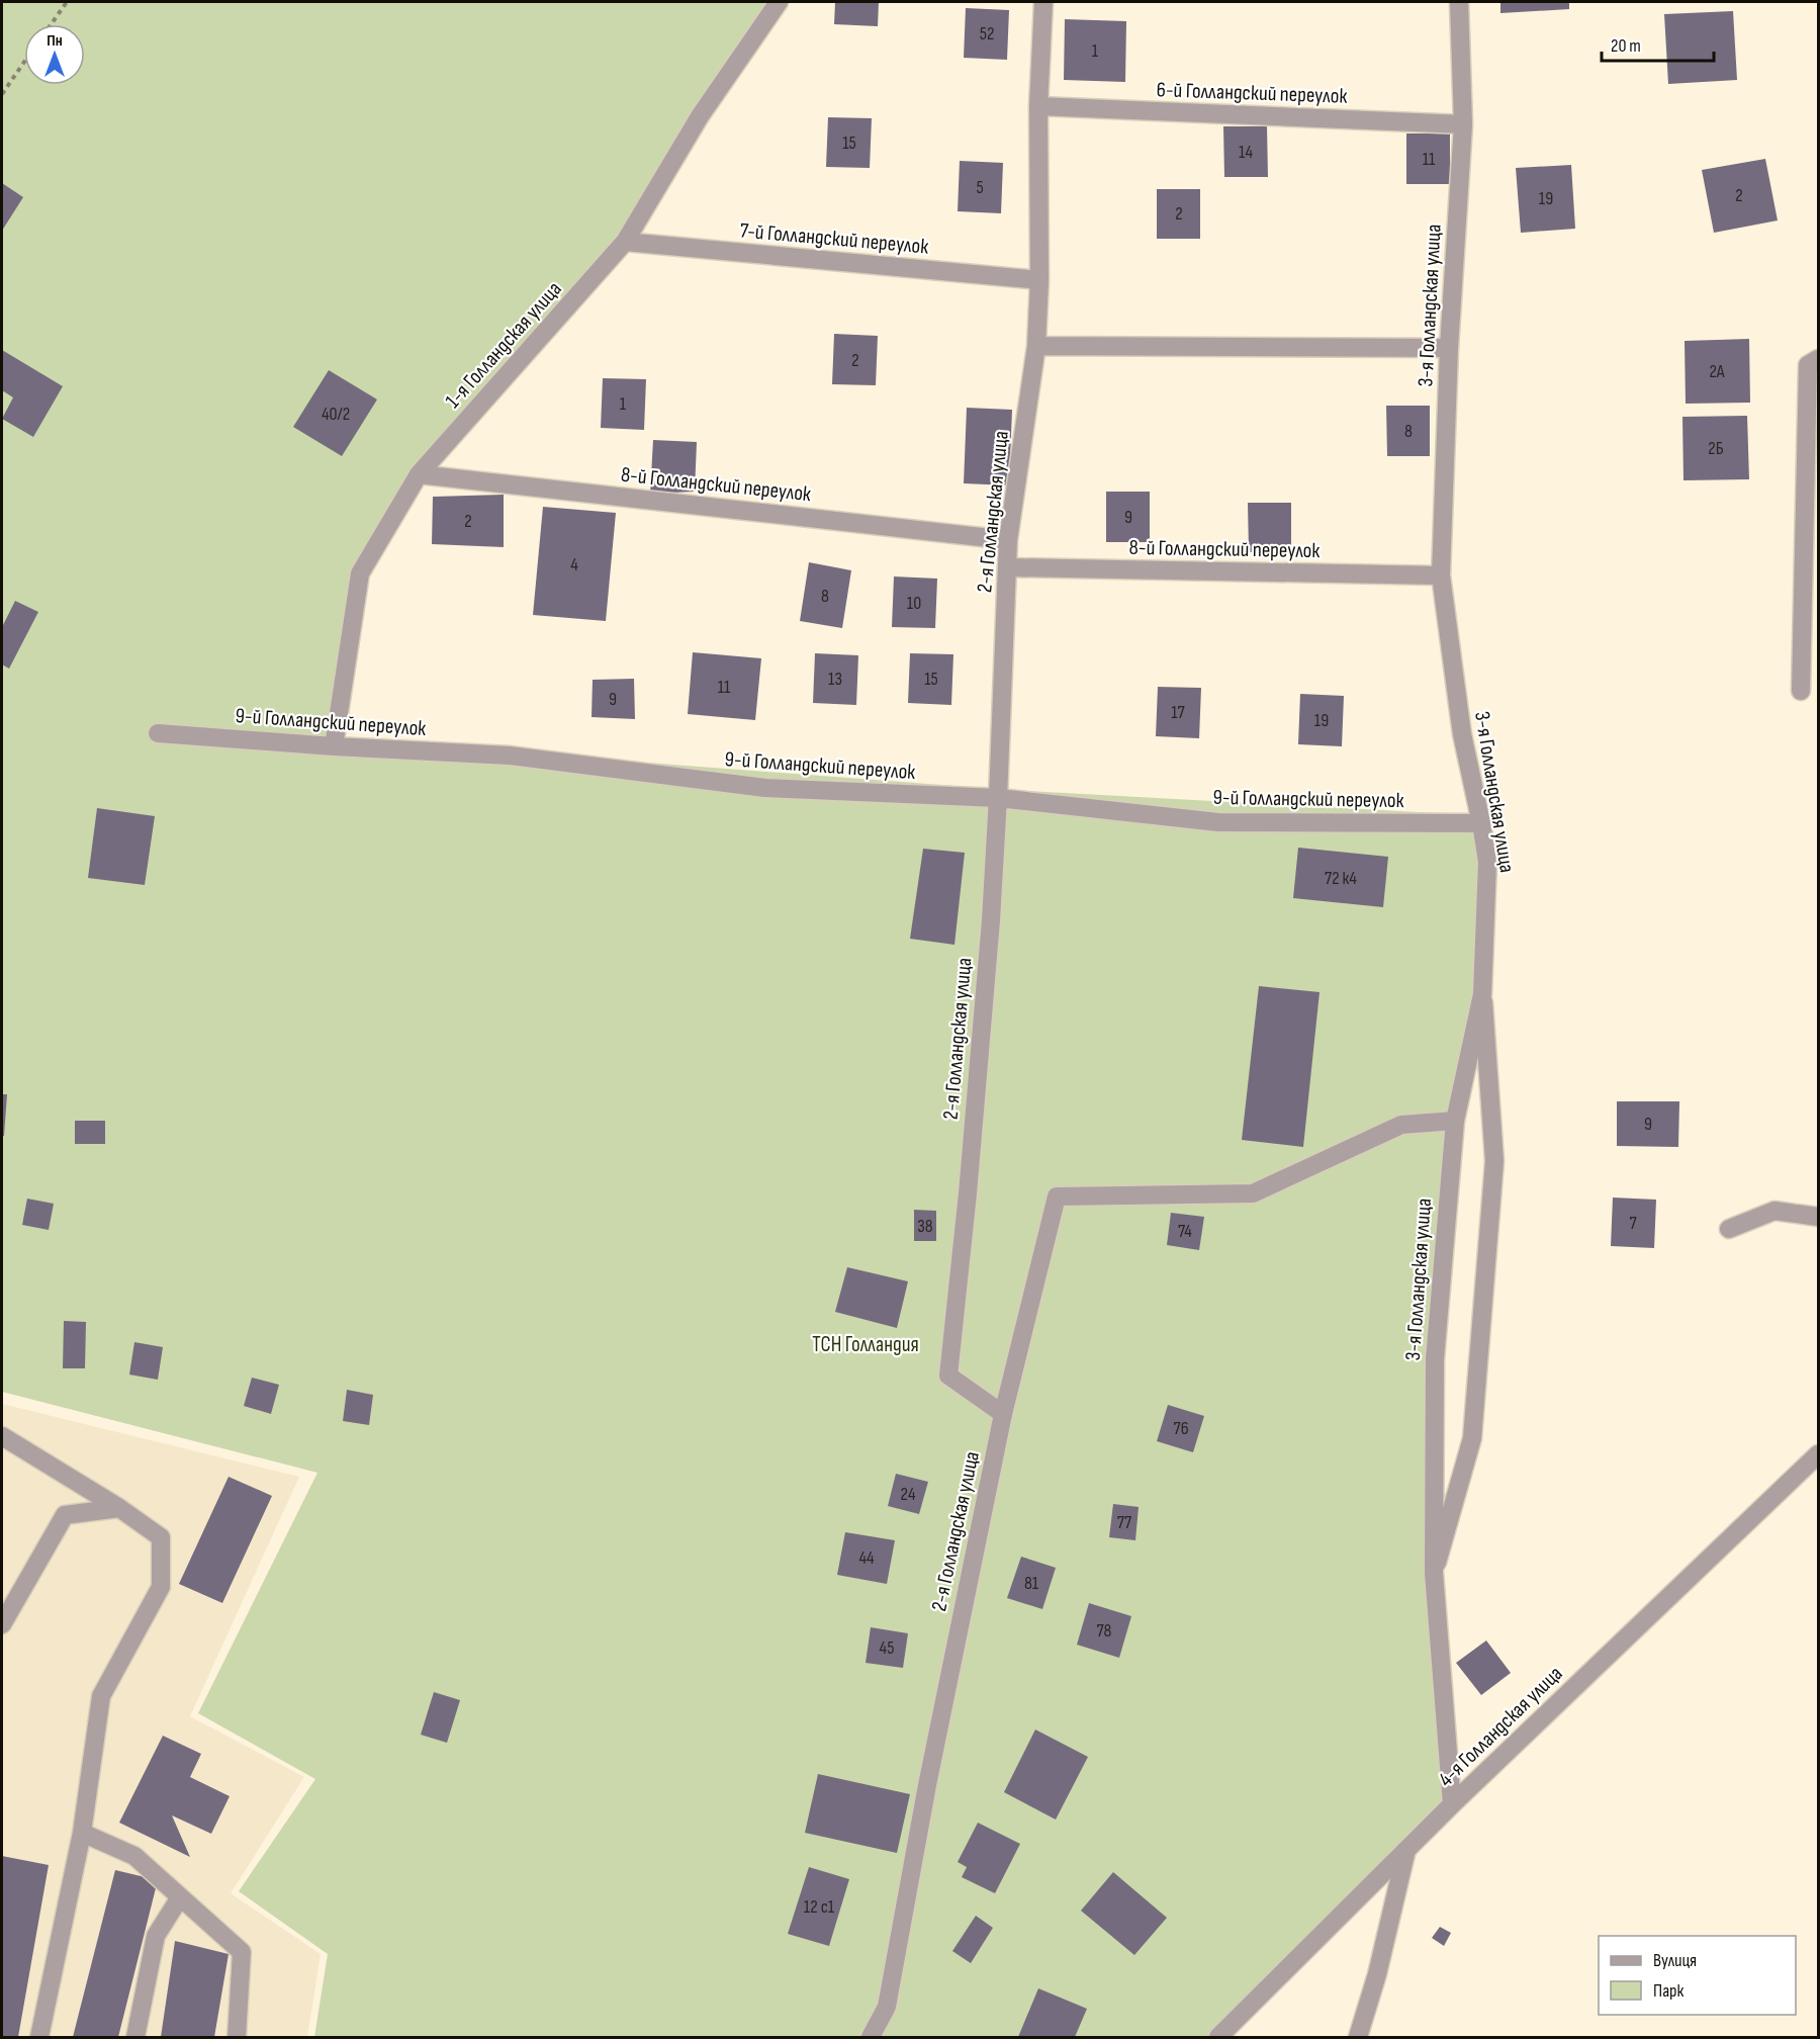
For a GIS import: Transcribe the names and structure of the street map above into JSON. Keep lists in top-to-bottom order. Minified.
{"streets":{"street":["6-й Голландский переулок","7-й Голландский переулок","3-я Голландская улица","1-я Голландская улица","8-й Голландский переулок","2-я Голландская улица","9-й Голландский переулок","4-я Голландская улица"]},"crossings":[["6-й Голландский переулок","3-я Голландская улица"],["6-й Голландский переулок","2-я Голландская улица"],["7-й Голландский переулок","1-я Голландская улица"],["7-й Голландский переулок","2-я Голландская улица"],["3-я Голландская улица","8-й Голландский переулок"],["3-я Голландская улица","9-й Голландский переулок"],["3-я Голландская улица","4-я Голландская улица"],["1-я Голландская улица","8-й Голландский переулок"],["1-я Голландская улица","9-й Голландский переулок"],["8-й Голландский переулок","2-я Голландская улица"],["2-я Голландская улица","9-й Голландский переулок"]],"parks":["ТСН Голландия"],"house_numbers":["52","1","15","14","11","5","2","19","2","2","2А","1","40/2","8","2Б","9","2","4","8","10","13","15","11","9","17","19","72 к4","9","7","38","74","76","24","77","44","81","78","45","12 с1"],"legend":["Вулиця","Парк"],"scale_bar":"20 m","north":"top"}
